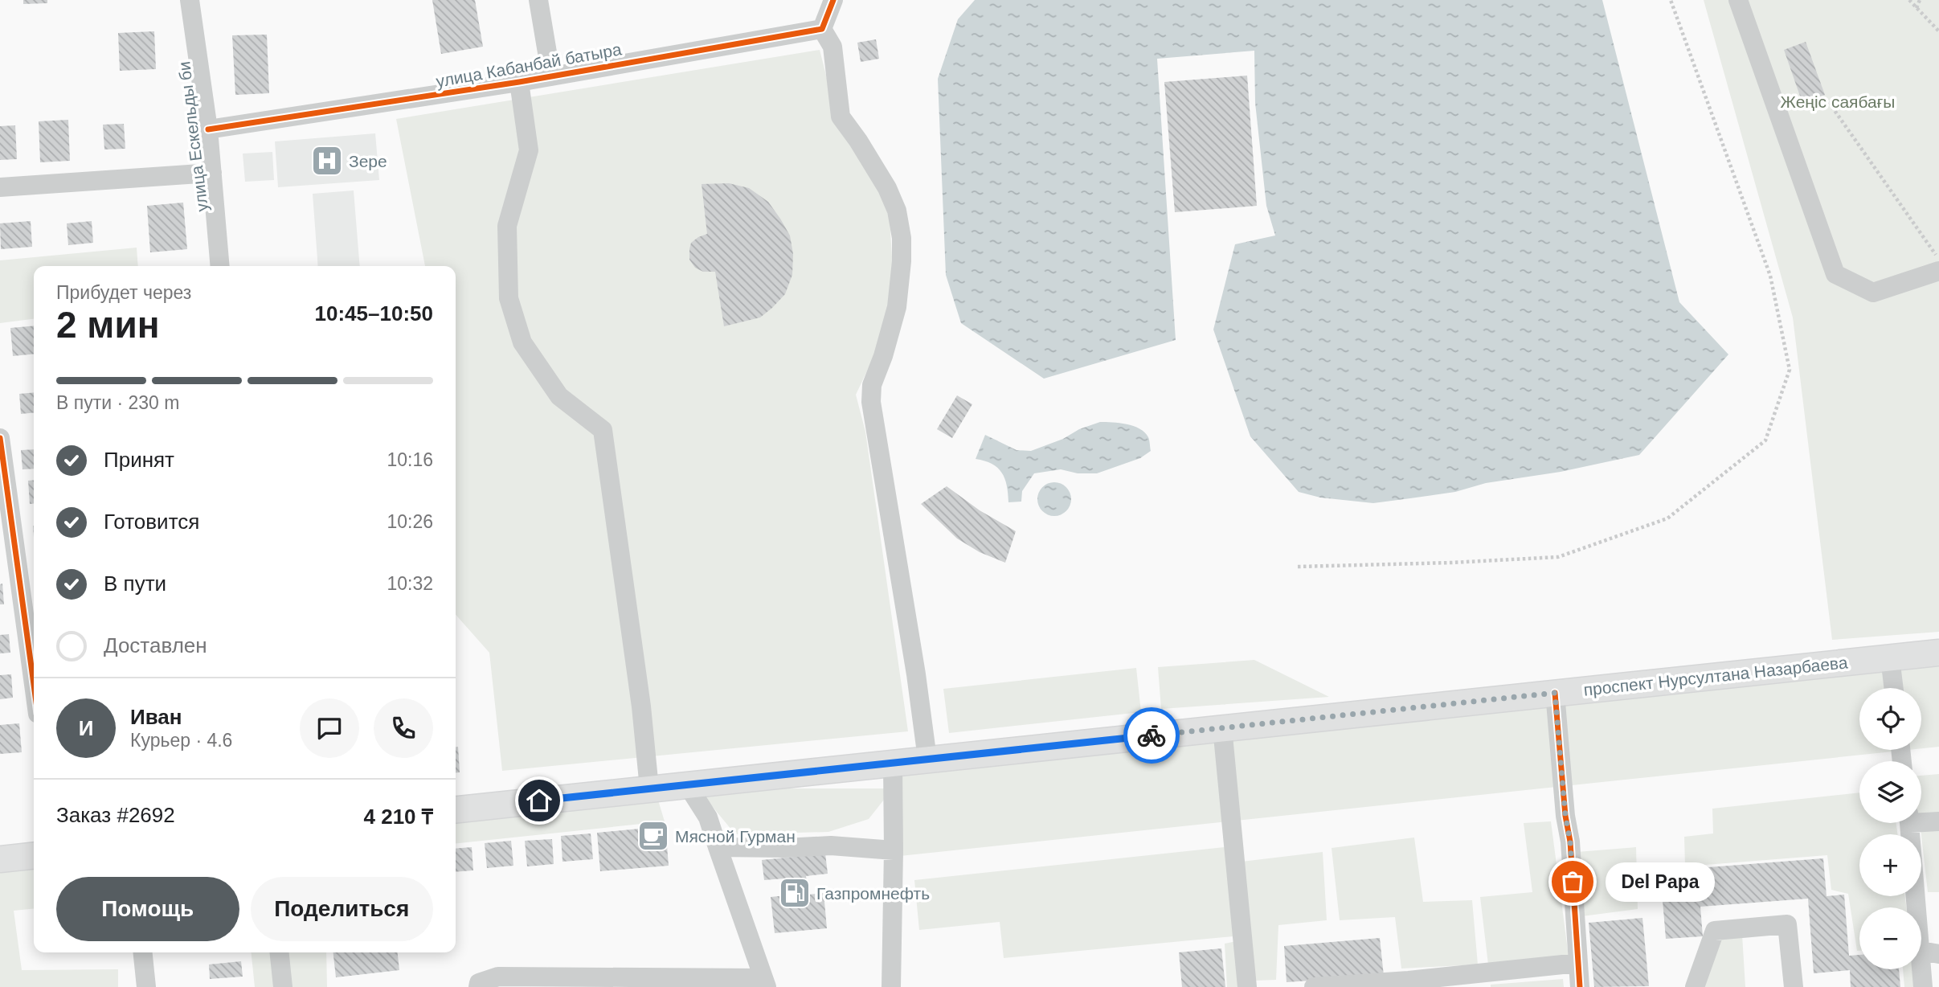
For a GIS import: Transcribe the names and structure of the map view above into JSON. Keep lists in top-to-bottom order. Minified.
{"streets":{"main road":["проспект Нурсултана Назарбаева"],"street":["улица Кабанбай батыра","улица Ескельды би"]},"crossings":[["улица Кабанбай батыра","улица Ескельды би"]],"parks":["Жеңіс саябағы"],"places":{"hospital":["Зере"],"cafe":["Мясной Гурман"],"other":["Del Papa"],"fuel station":["Газпромнефть"]},"page":{"heading":["2 мин","Прибудет через","10:45–10:50"],"panel":["Иван","Курьер · 4.6","Заказ #2692","4 210 ₸"],"bar":"В пути · 230 m","list":[["Принят","10:16"],["Готовится","10:26"],["В пути","10:32"],"Доставлен"],"map_buttons":["+","−"],"round":"И","bubble":"Del Papa","buttons":["Помощь","Поделиться"]}}
